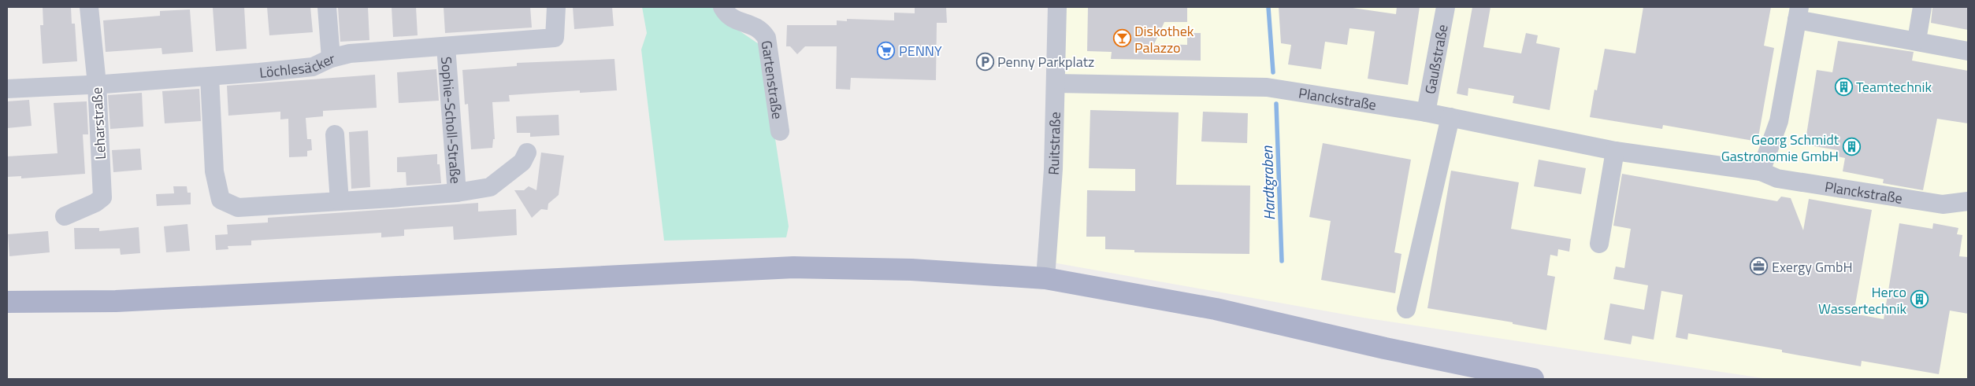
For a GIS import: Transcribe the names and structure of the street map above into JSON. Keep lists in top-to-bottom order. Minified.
{"streets":{"street":["Gaußstraße","Löchlesäcker","Gartenstraße","Planckstraße","Sophie-Scholl-Straße","Leharstraße","Ruitstraße"]},"crossings":[["Gaußstraße","Planckstraße"],["Löchlesäcker","Sophie-Scholl-Straße"],["Löchlesäcker","Leharstraße"],["Planckstraße","Ruitstraße"]],"water":["Hardtgraben"],"places":{"bar":["Diskothek Palazzo"],"supermarket":["PENNY"],"parking":["Penny Parkplatz"],"building":["Teamtechnik","Georg Schmidt Gastronomie GmbH","Herco Wassertechnik"],"office":["Exergy GmbH"]}}
